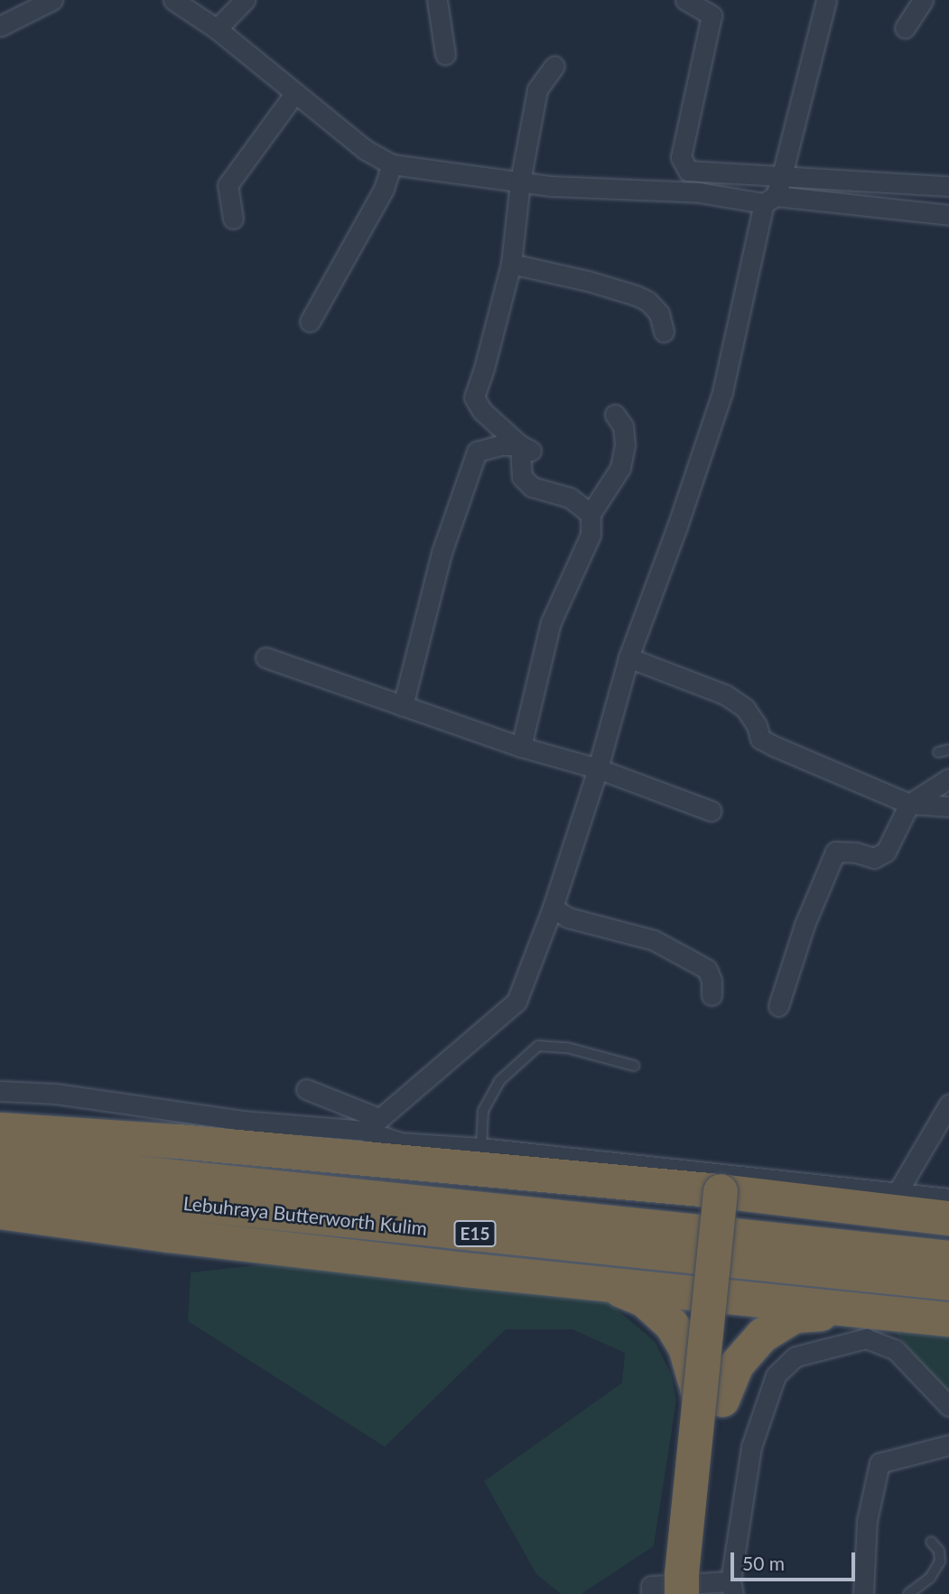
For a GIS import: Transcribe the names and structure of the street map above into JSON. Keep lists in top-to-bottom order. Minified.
{"streets":{"highway":["Lebuhraya Butterworth Kulim","E15"]},"scale_bar":"50 m"}
